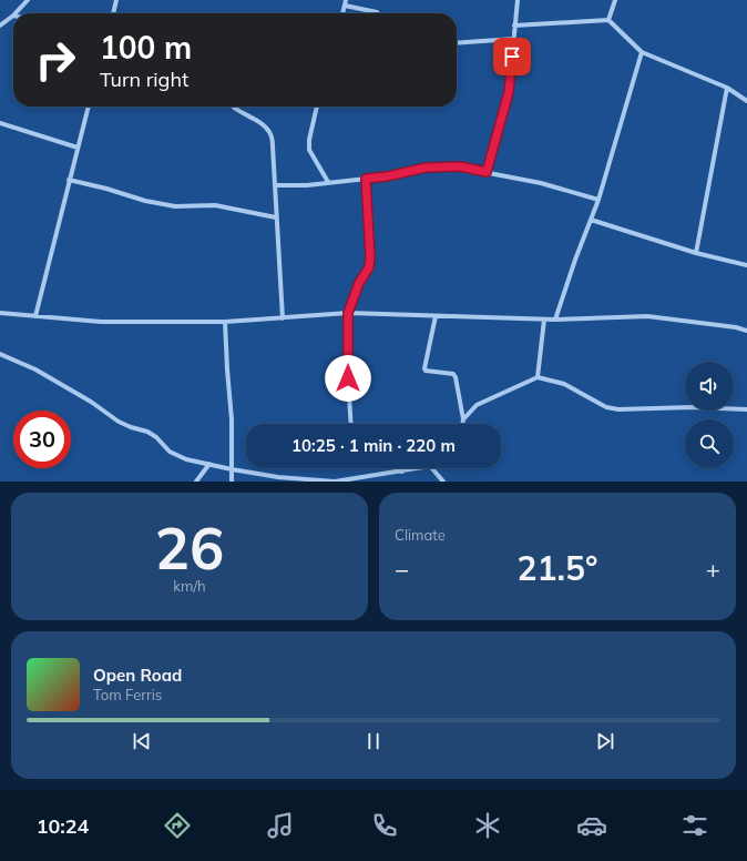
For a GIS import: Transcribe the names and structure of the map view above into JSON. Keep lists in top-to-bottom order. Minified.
{"page":{"turn":["100 m","Turn right"],"limit":"30","trip":"10:25 · 1 min · 220 m","tile":[["26","km/h"],"Climate"],"heat":["−","21.5°","+"],"song":["Open Road","Tom Ferris"],"tabs":"10:24"}}
